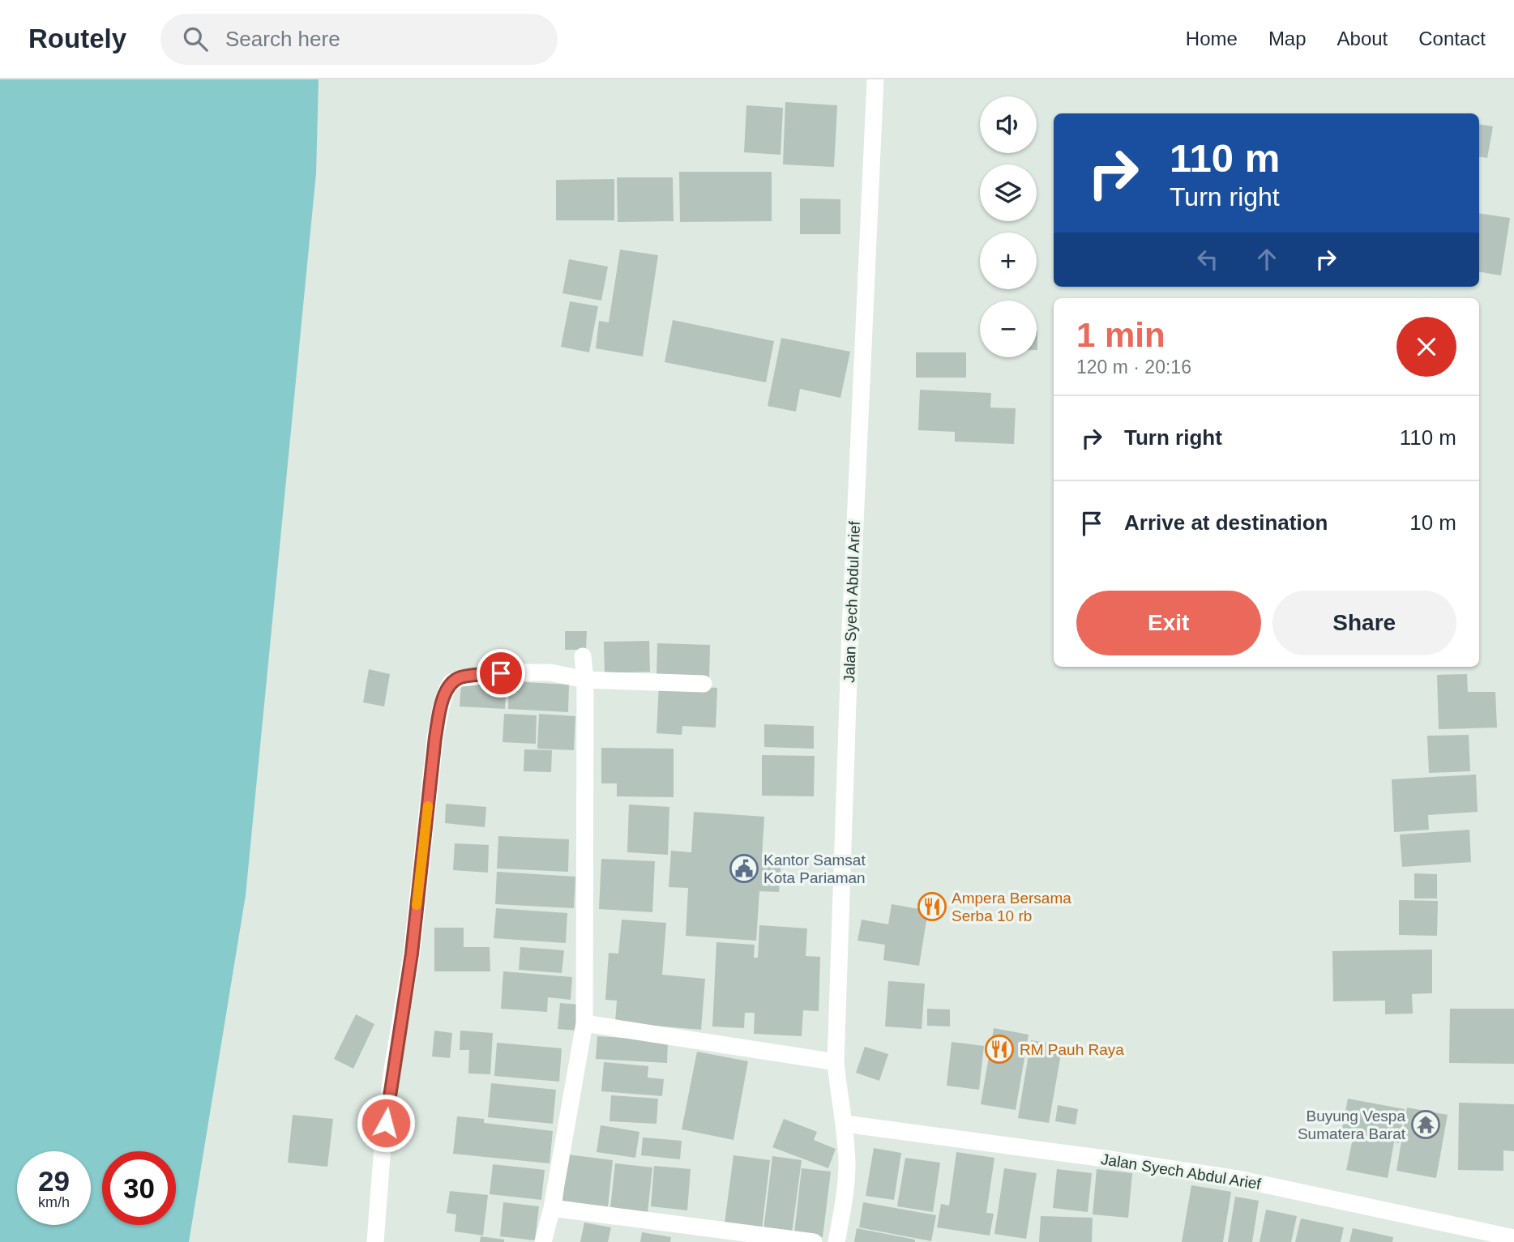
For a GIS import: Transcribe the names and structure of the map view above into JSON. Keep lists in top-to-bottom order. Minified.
{"streets":{"street":["Jalan Syech Abdul Arief"]},"places":{"public building":["Kantor Samsat Kota Pariaman"],"restaurant":["Ampera Bersama Serba 10 rb","RM Pauh Raya"],"temple":["Buyung Vespa Sumatera Barat"]},"page":{"header":"Routely","search":"Search here","nav":["Home","Map","About","Contact"],"map_buttons":["+","−"],"turn":["110 m","Turn right"],"heading":["1 min","120 m · 20:16"],"list":[{"name":"Turn right","value":"110 m"},{"name":"Arrive at destination","value":"10 m"}],"buttons":["Exit","Share"],"speed":"29 km/h","limit":"30"}}
